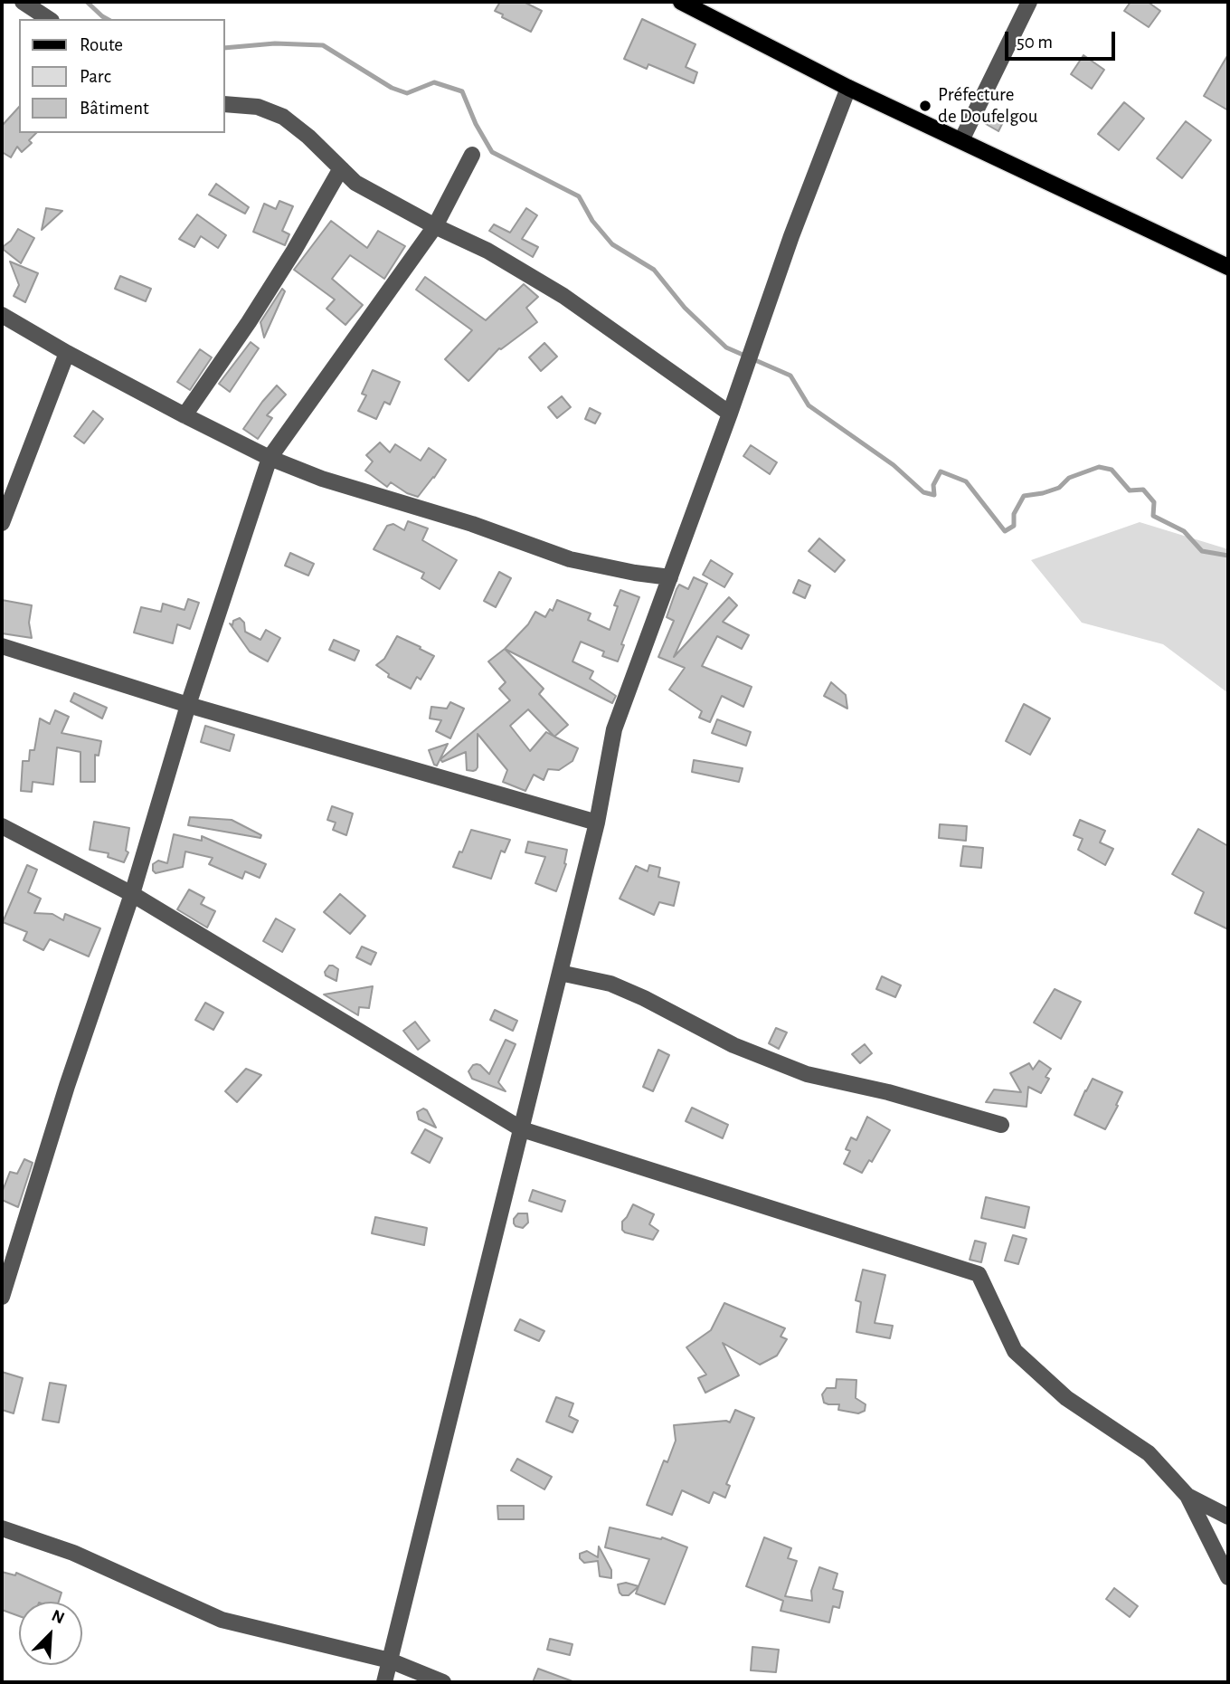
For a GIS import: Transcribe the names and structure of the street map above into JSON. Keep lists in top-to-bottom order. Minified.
{"places":["Préfecture de Doufelgou"],"legend":["Route","Parc","Bâtiment"],"scale_bar":"50 m","north":"top right"}
